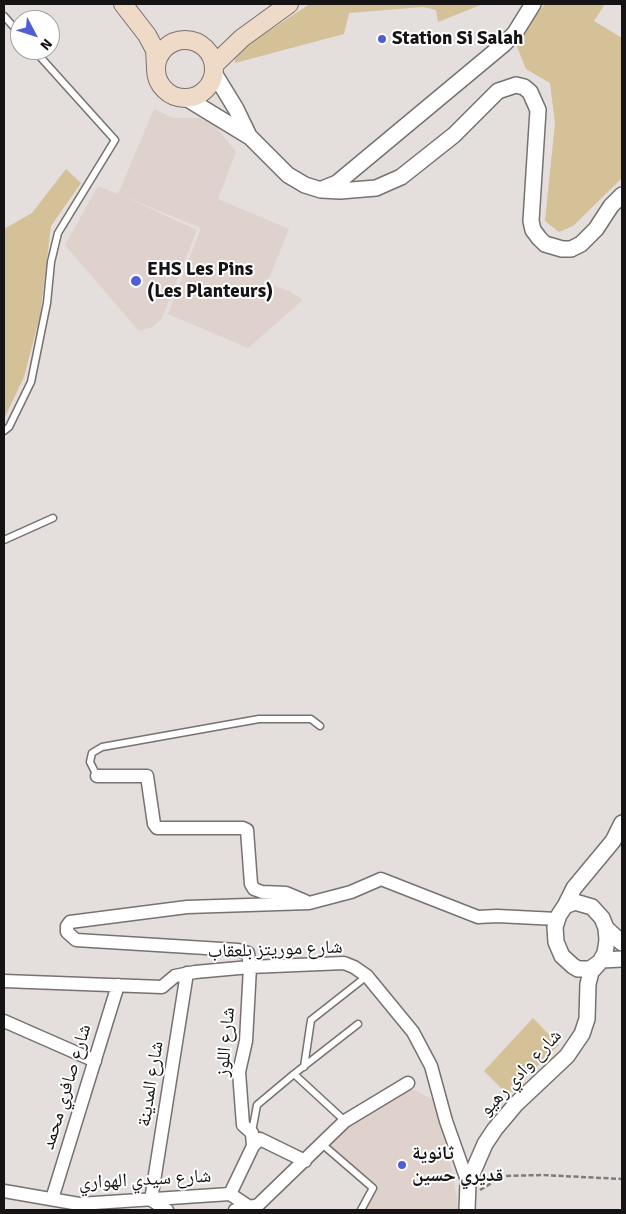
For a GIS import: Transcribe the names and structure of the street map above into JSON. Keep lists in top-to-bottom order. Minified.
{"streets":{"street":["شارع موريتز بلعقاب","شارع اللوز","شارع وادي رهيو","شارع المدينة","شارع صافري محمد","شارع سيدي الهواري"]},"crossings":[["شارع موريتز بلعقاب","شارع اللوز"],["شارع موريتز بلعقاب","شارع وادي رهيو"],["شارع موريتز بلعقاب","شارع المدينة"],["شارع موريتز بلعقاب","شارع صافري محمد"],["شارع المدينة","شارع سيدي الهواري"],["شارع صافري محمد","شارع سيدي الهواري"]],"places":["Station Si Salah","EHS Les Pins (Les Planteurs)","ثانوية قديري حسين"],"north":"bottom right"}
